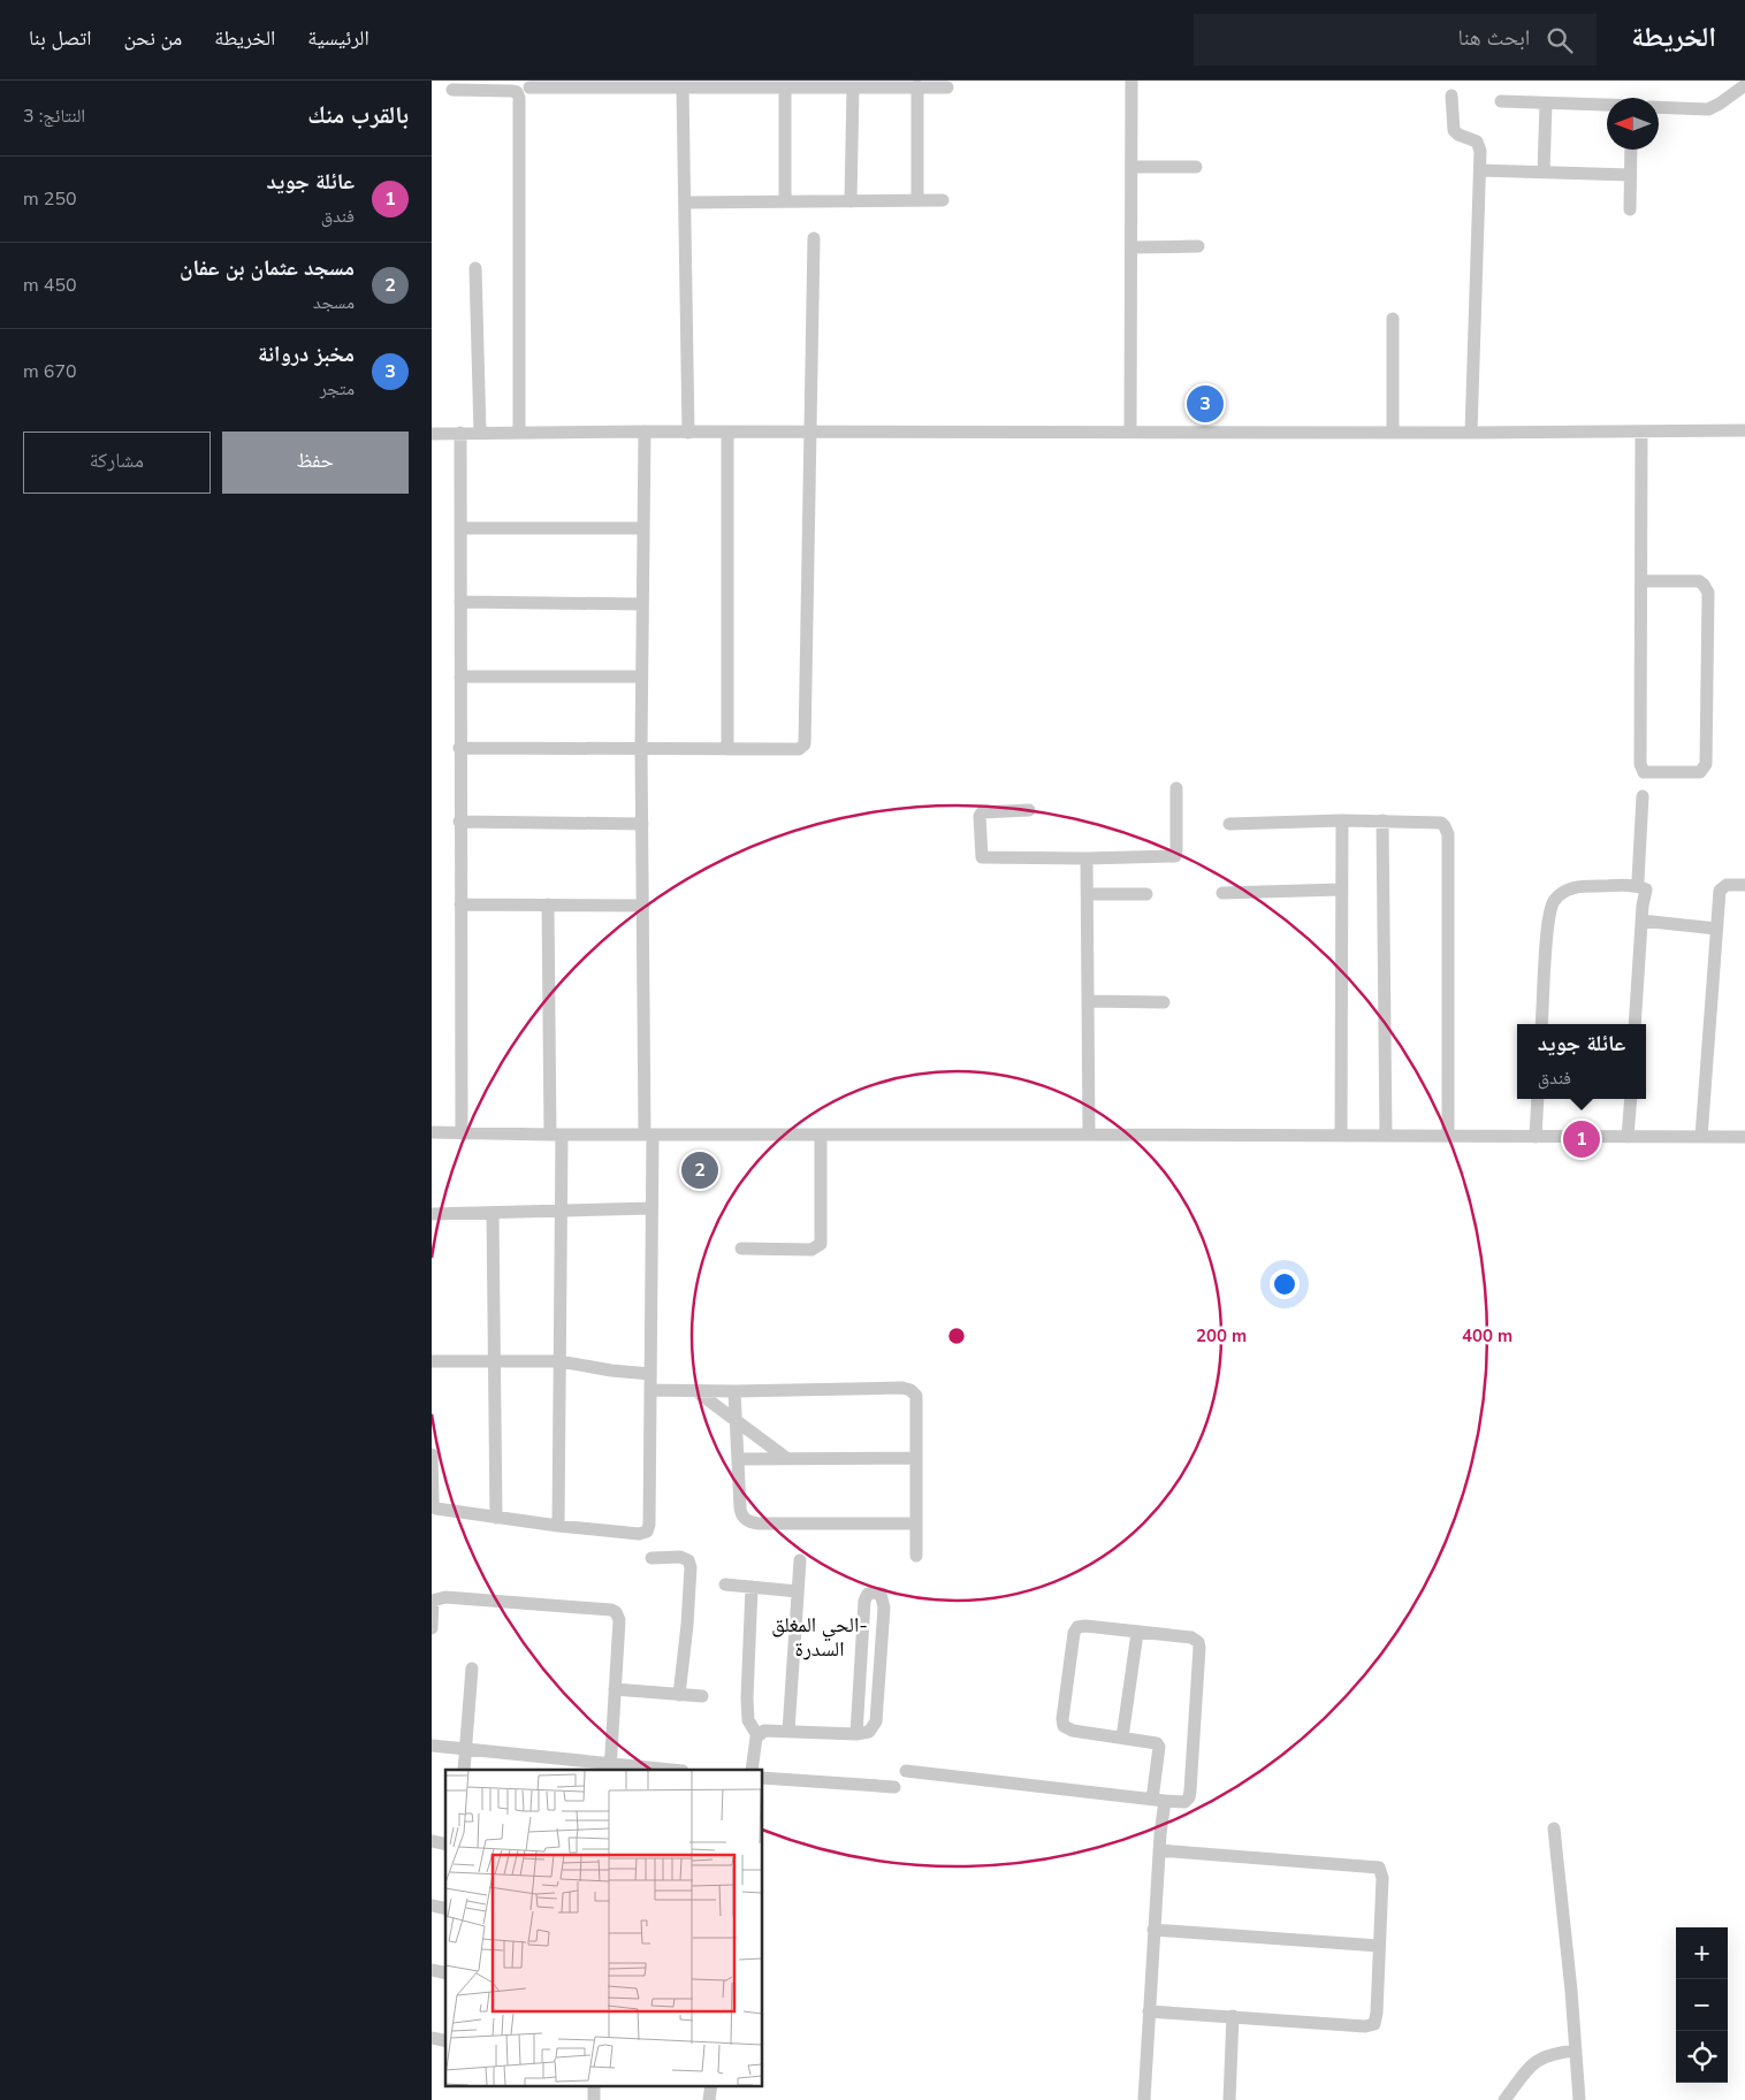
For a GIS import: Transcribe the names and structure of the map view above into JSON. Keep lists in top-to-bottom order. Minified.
{"districts":["الحي المغلق- السدرة"],"north":"left","page":{"header":"الخريطة","search":"ابحث هنا","nav":["الرئيسية","الخريطة","من نحن","اتصل بنا"],"heading":["بالقرب منك","النتائج: 3"],"list":[{"mark":"1","name":"عائلة جويد","note":"فندق","value":"250 m"},{"mark":"2","name":"مسجد عثمان بن عفان","note":"مسجد","value":"450 m"},{"mark":"3","name":"مخبز دروانة","note":"متجر","value":"670 m"}],"pins":["3","1","2"],"buttons":["حفظ","مشاركة"],"popup":["عائلة جويد","فندق"],"map_buttons":["+","−"]},"rings":["200 m","400 m"]}
